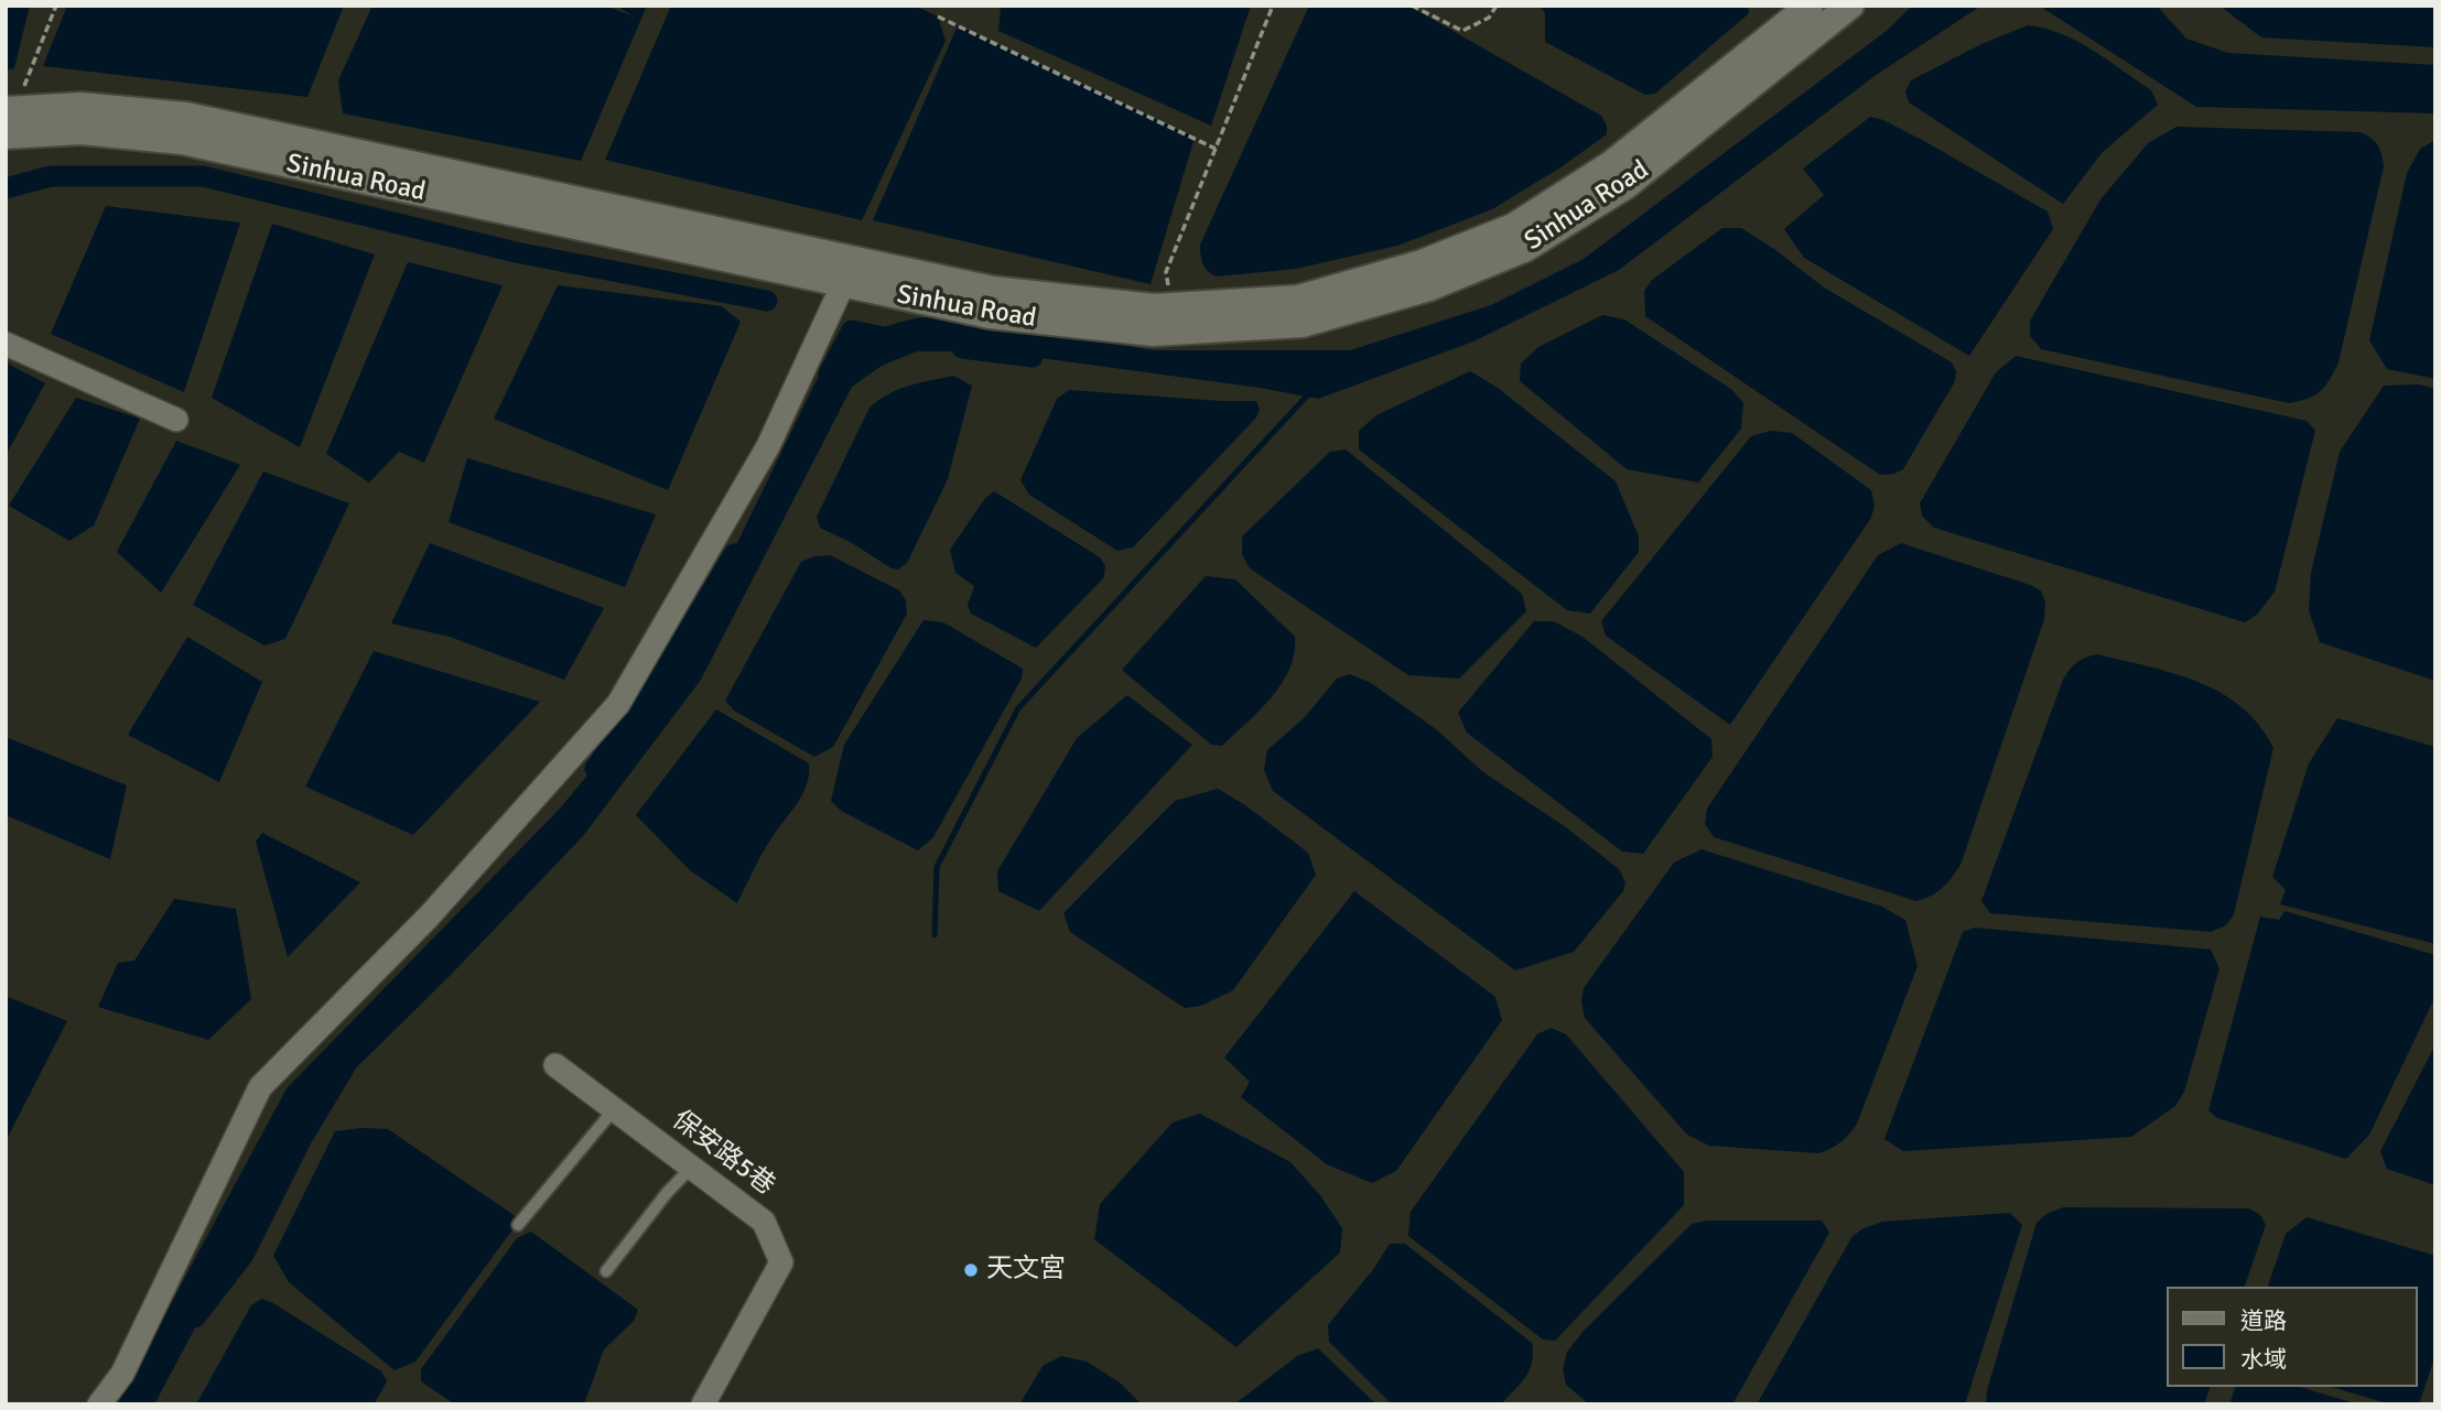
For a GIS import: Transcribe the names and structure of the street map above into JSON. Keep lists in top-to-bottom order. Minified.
{"streets":{"street":["Sinhua Road","保安路5巷"]},"places":["天文宮"],"legend":["道路","水域"]}
